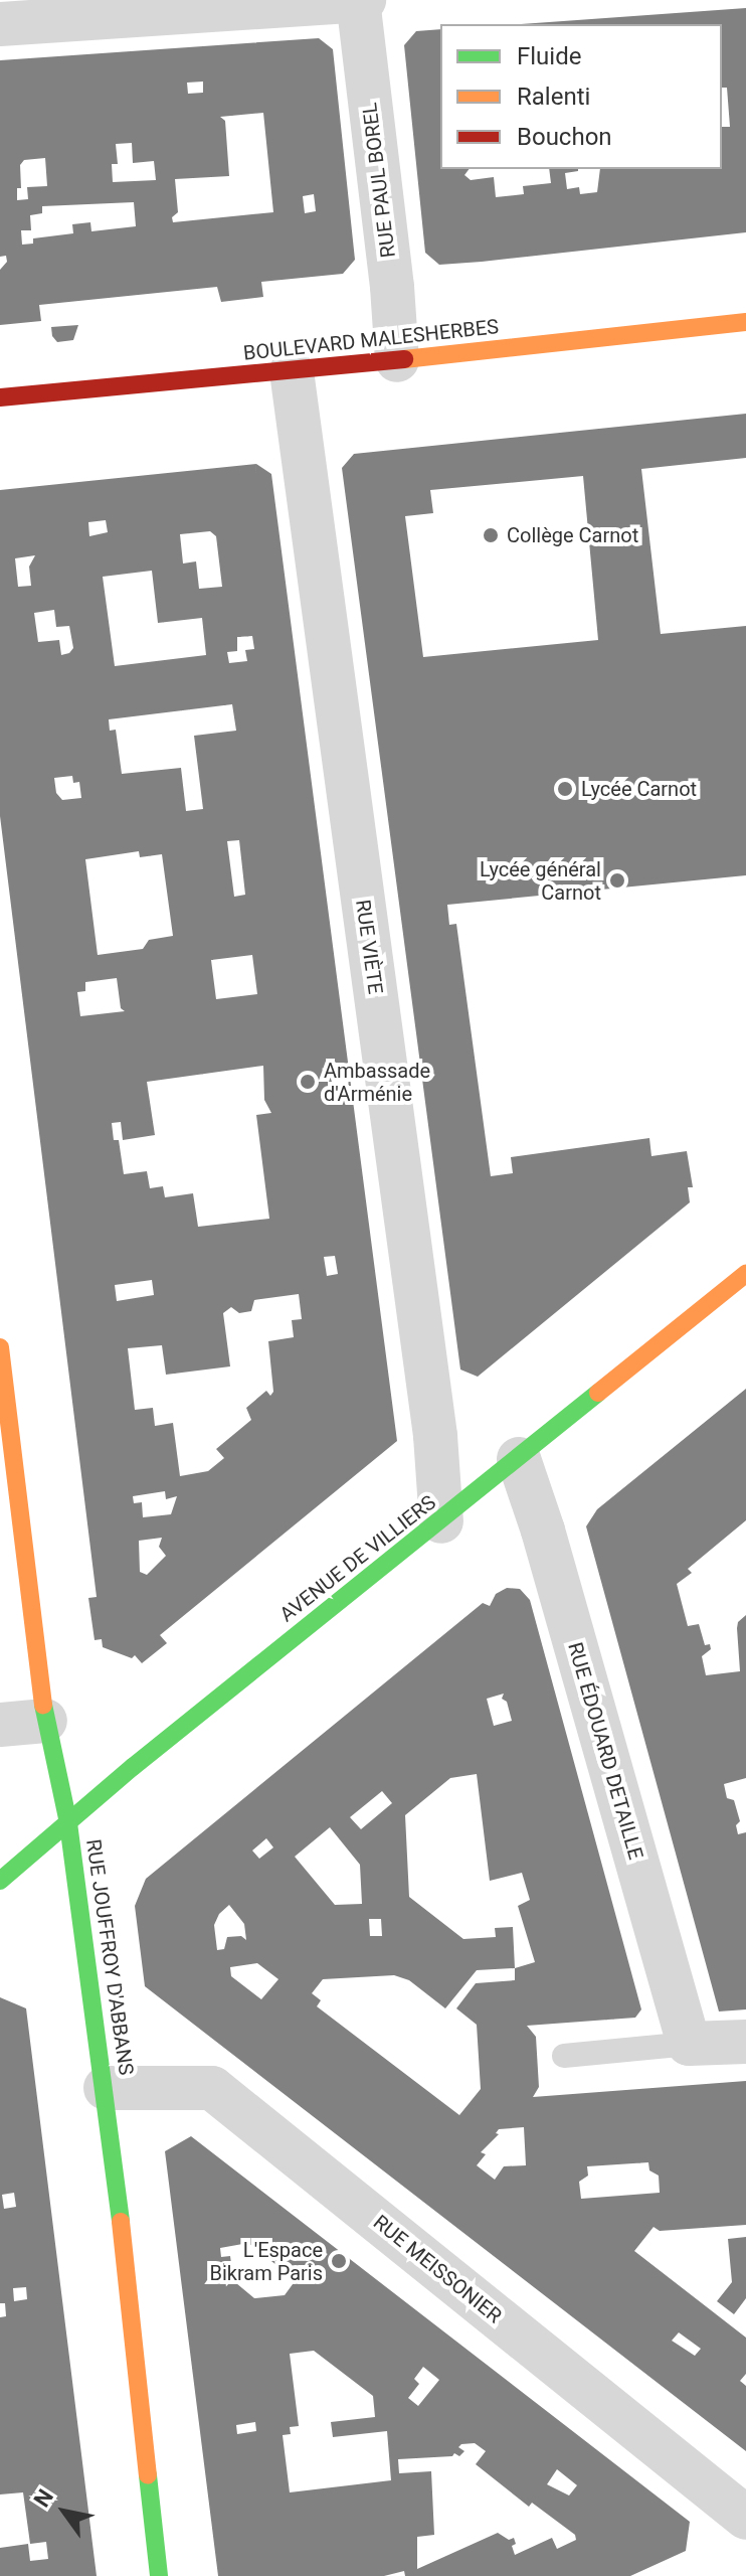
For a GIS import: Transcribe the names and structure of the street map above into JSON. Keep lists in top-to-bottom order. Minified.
{"streets":{"main road":["BOULEVARD MALESHERBES","AVENUE DE VILLIERS","RUE JOUFFROY D'ABBANS"],"street":["RUE PAUL BOREL","RUE VIÈTE","RUE ÉDOUARD DETAILLE","RUE MEISSONIER"]},"crossings":[["RUE PAUL BOREL","BOULEVARD MALESHERBES"],["BOULEVARD MALESHERBES","RUE VIÈTE"],["RUE VIÈTE","AVENUE DE VILLIERS"],["AVENUE DE VILLIERS","RUE ÉDOUARD DETAILLE"],["AVENUE DE VILLIERS","RUE JOUFFROY D'ABBANS"],["RUE JOUFFROY D'ABBANS","RUE MEISSONIER"]],"places":["Collège Carnot","Lycée Carnot","Lycée général Carnot","Ambassade d'Arménie","L'Espace Bikram Paris"],"legend":["Fluide","Ralenti","Bouchon"],"north":"top left"}
